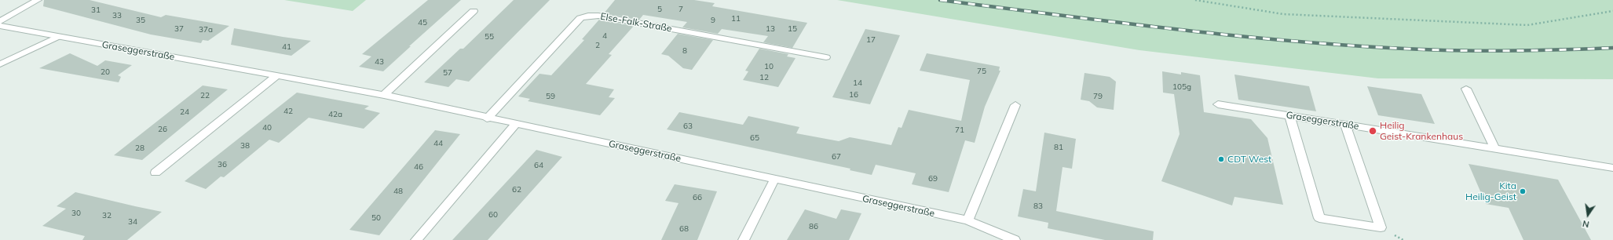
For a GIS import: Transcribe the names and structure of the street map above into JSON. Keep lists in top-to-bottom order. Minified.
{"streets":{"street":["Else-Falk-Straße","Graseggerstraße"]},"crossings":[["Else-Falk-Straße","Graseggerstraße"]],"places":["Heilig Geist-Krankenhaus","CDT West","Kita Heilig-Geist"],"house_numbers":["5","7","31","33","11","35","9","45","37","13","15","37a","4","55","17","2","41","8","43","10","75","20","57","12","14","105g","16","22","59","79","42","24","42a","63","40","26","71","65","44","38","81","28","67","36","64","46","69","62","48","66","83","30","60","32","50","34","86","68"],"north":"bottom"}
